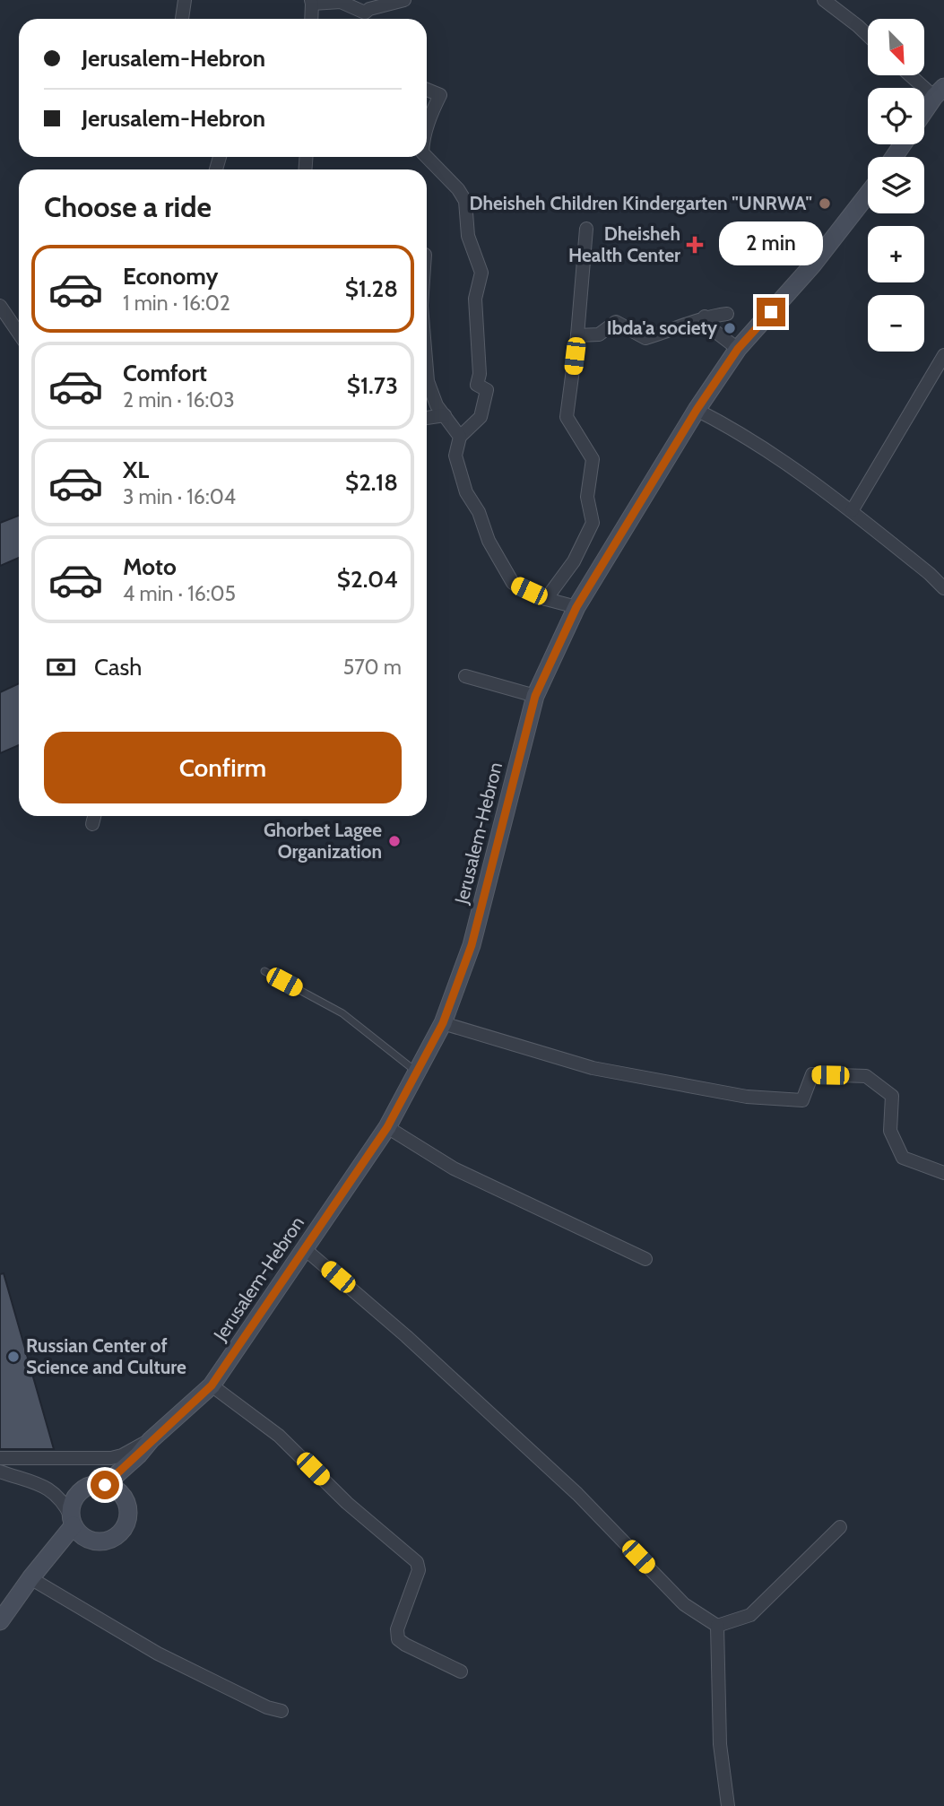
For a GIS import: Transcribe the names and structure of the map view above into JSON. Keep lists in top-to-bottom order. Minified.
{"streets":{"main road":["Jerusalem-Hebron"]},"places":{"other":["Dheisheh Children Kindergarten \"UNRWA\"","Ibda'a society","Ghorbet Lagee Organization","Russian Center of Science and Culture"],"health":["Dheisheh Health Center"]},"north":"bottom right","page":{"map_buttons":["+","−"],"banner":["Jerusalem-Hebron","Jerusalem-Hebron"],"heading":"Choose a ride","bubble":"2 min","list":[{"name":"Economy","note":"1 min · 16:02","value":"$1.28"},{"name":"Comfort","note":"2 min · 16:03","value":"$1.73"},{"name":"XL","note":"3 min · 16:04","value":"$2.18"},{"name":"Moto","note":"4 min · 16:05","value":"$2.04"}],"pay":["Cash","570 m"],"buttons":"Confirm"}}
